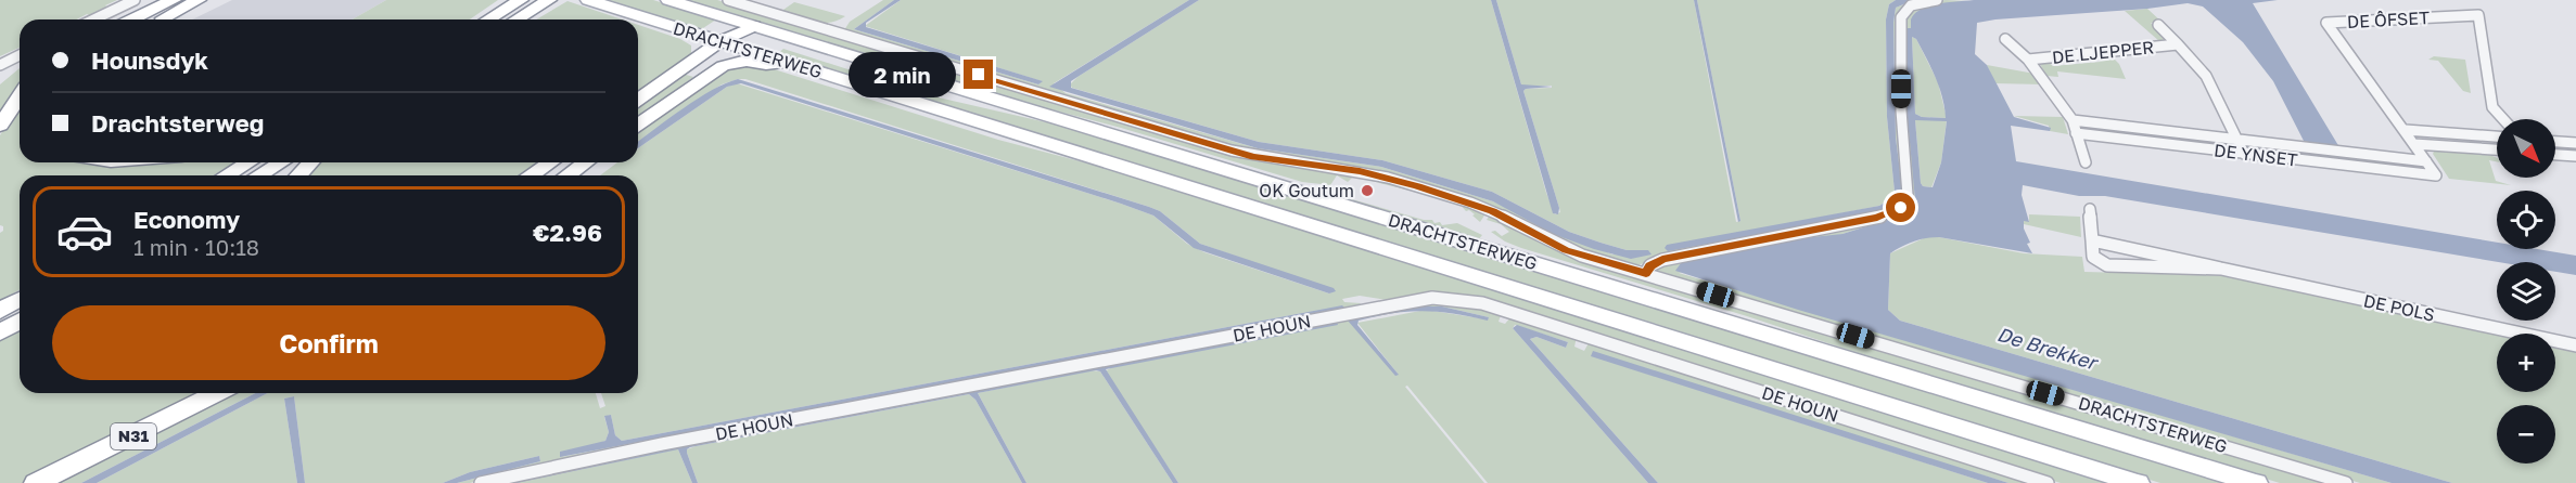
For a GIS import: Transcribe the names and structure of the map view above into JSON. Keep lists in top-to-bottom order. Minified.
{"streets":{"main road":["DRACHTSTERWEG","N31"],"street":["DE ÔFSET","DE LJEPPER","DE YNSET","DE POLS","DE HOUN"]},"crossings":[["DE ÔFSET","DE YNSET"],["DE LJEPPER","DE YNSET"]],"water":["De Brekker"],"places":["OK Goutum"],"north":"bottom right","page":{"banner":["Hounsdyk","Drachtsterweg"],"bubble":"2 min","map_buttons":["+","−"],"list":[{"name":"Economy","note":"1 min · 10:18","value":"€2.96"}],"buttons":"Confirm"}}
